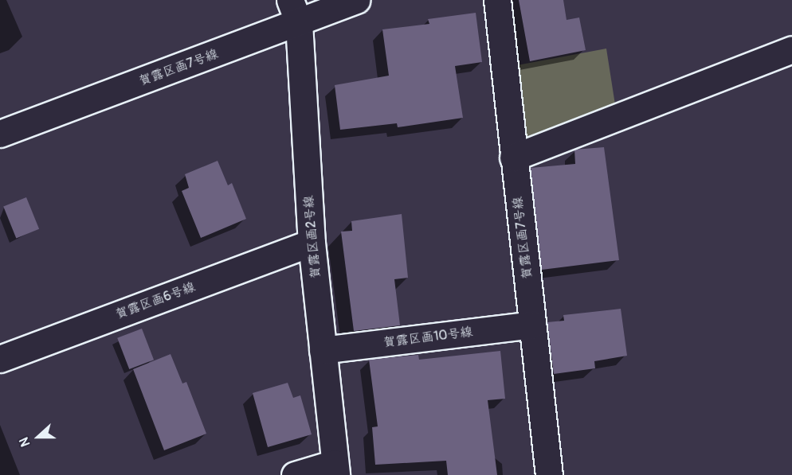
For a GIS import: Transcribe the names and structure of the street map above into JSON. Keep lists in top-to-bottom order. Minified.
{"streets":{"street":["賀露区画7号線","賀露区画2号線","賀露区画6号線","賀露区画10号線"]},"crossings":[["賀露区画7号線","賀露区画2号線"],["賀露区画7号線","賀露区画10号線"],["賀露区画2号線","賀露区画6号線"],["賀露区画2号線","賀露区画10号線"]],"north":"left"}
